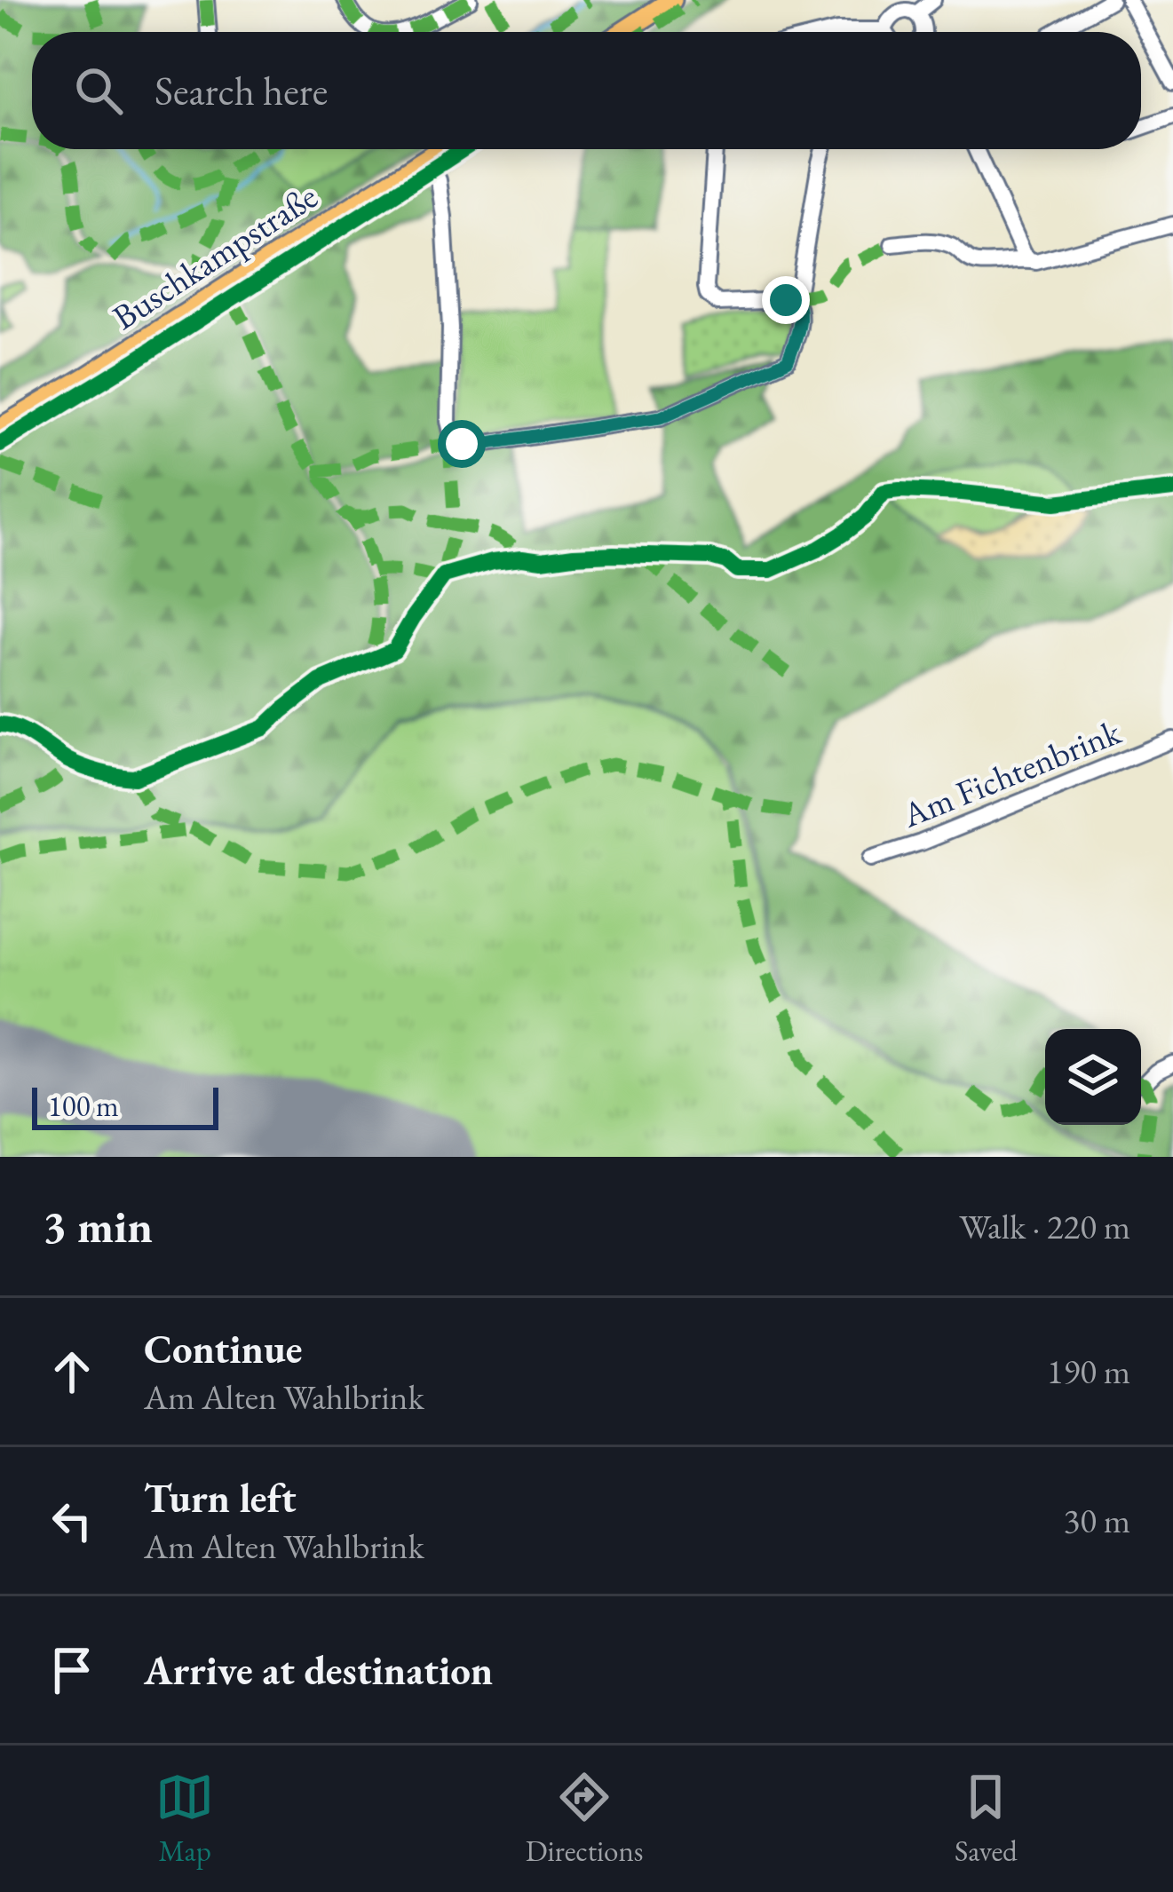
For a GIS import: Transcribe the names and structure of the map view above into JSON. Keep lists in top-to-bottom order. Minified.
{"streets":{"main road":["Buschkampstraße"],"street":["Am Fichtenbrink"]},"scale_bar":"100 m","page":{"search":"Search here","scale":"100 m","heading":["3 min","Walk · 220 m"],"list":[["Continue","Am Alten Wahlbrink","190 m"],["Turn left","Am Alten Wahlbrink","30 m"],"Arrive at destination"],"nav":["Map","Directions","Saved"]}}
